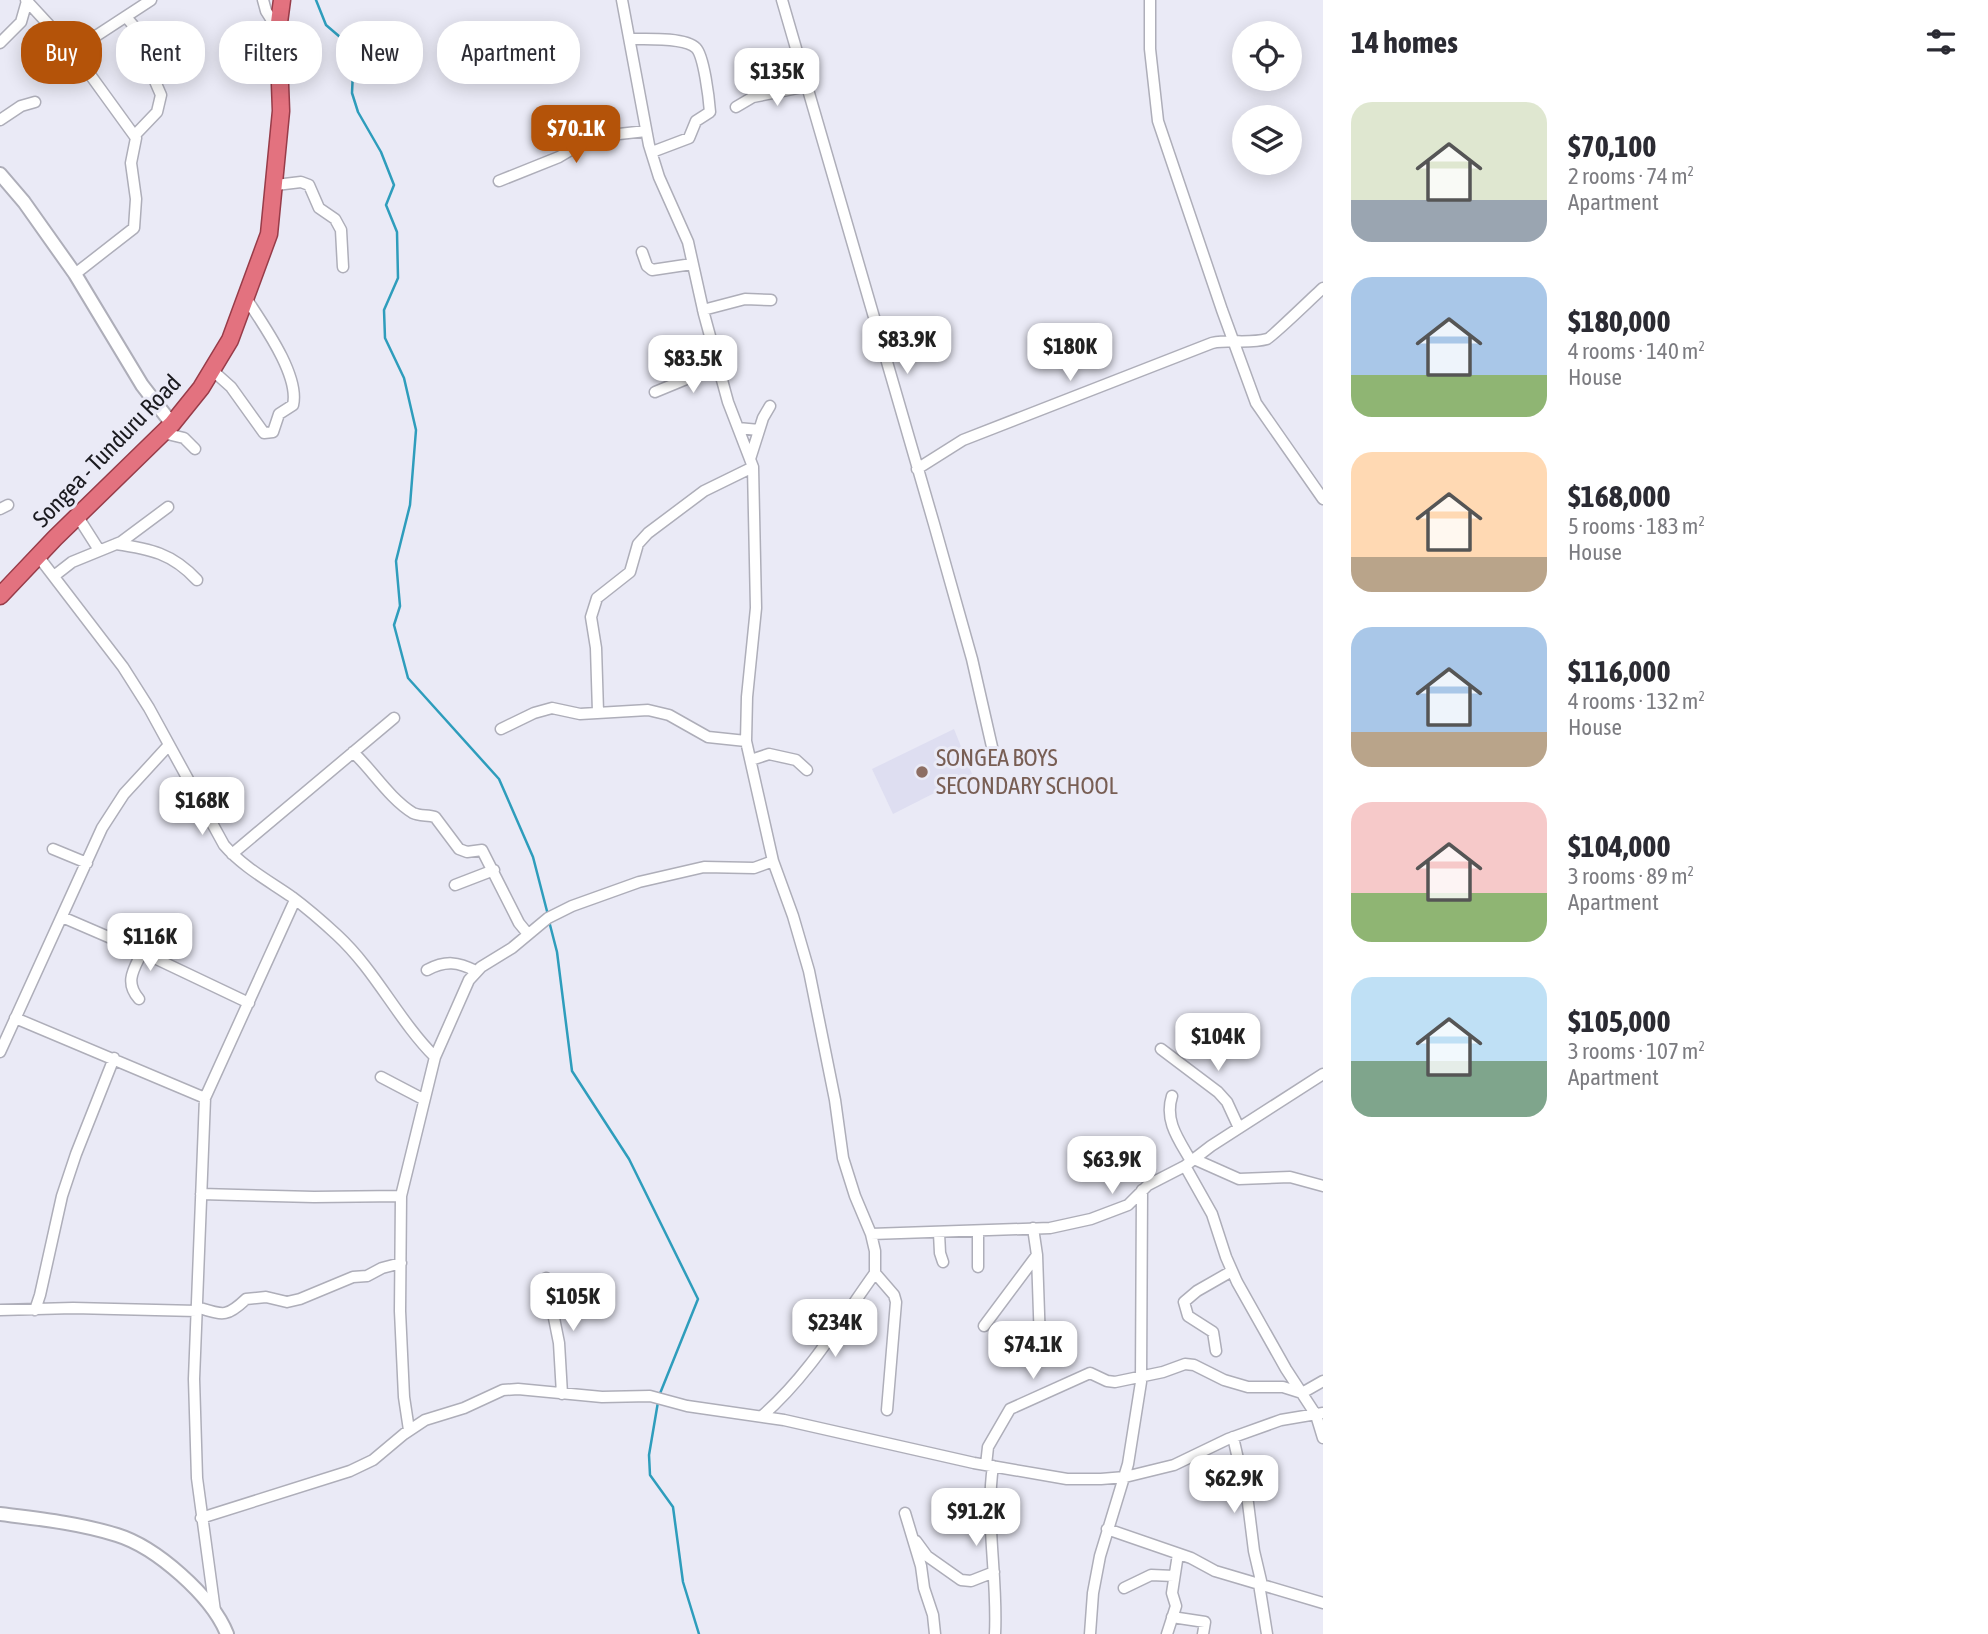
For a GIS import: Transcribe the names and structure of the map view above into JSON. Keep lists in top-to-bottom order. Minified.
{"streets":{"highway":["Songea - Tunduru Road"]},"places":["SONGEA BOYS SECONDARY SCHOOL"],"page":{"heading":"14 homes","chip":["Buy","Rent","Filters","New","Apartment"],"price":["$135K","$70.1K","$83.9K","$180K","$83.5K","$168K","$116K","$104K","$63.9K","$105K","$234K","$74.1K","$62.9K","$91.2K"],"list":[{"name":"$70,100","note":"2 rooms · 74 m² · Apartment"},{"name":"$180,000","note":"4 rooms · 140 m² · House"},{"name":"$168,000","note":"5 rooms · 183 m² · House"},{"name":"$116,000","note":"4 rooms · 132 m² · House"},{"name":"$104,000","note":"3 rooms · 89 m² · Apartment"},{"name":"$105,000","note":"3 rooms · 107 m² · Apartment"}]}}
